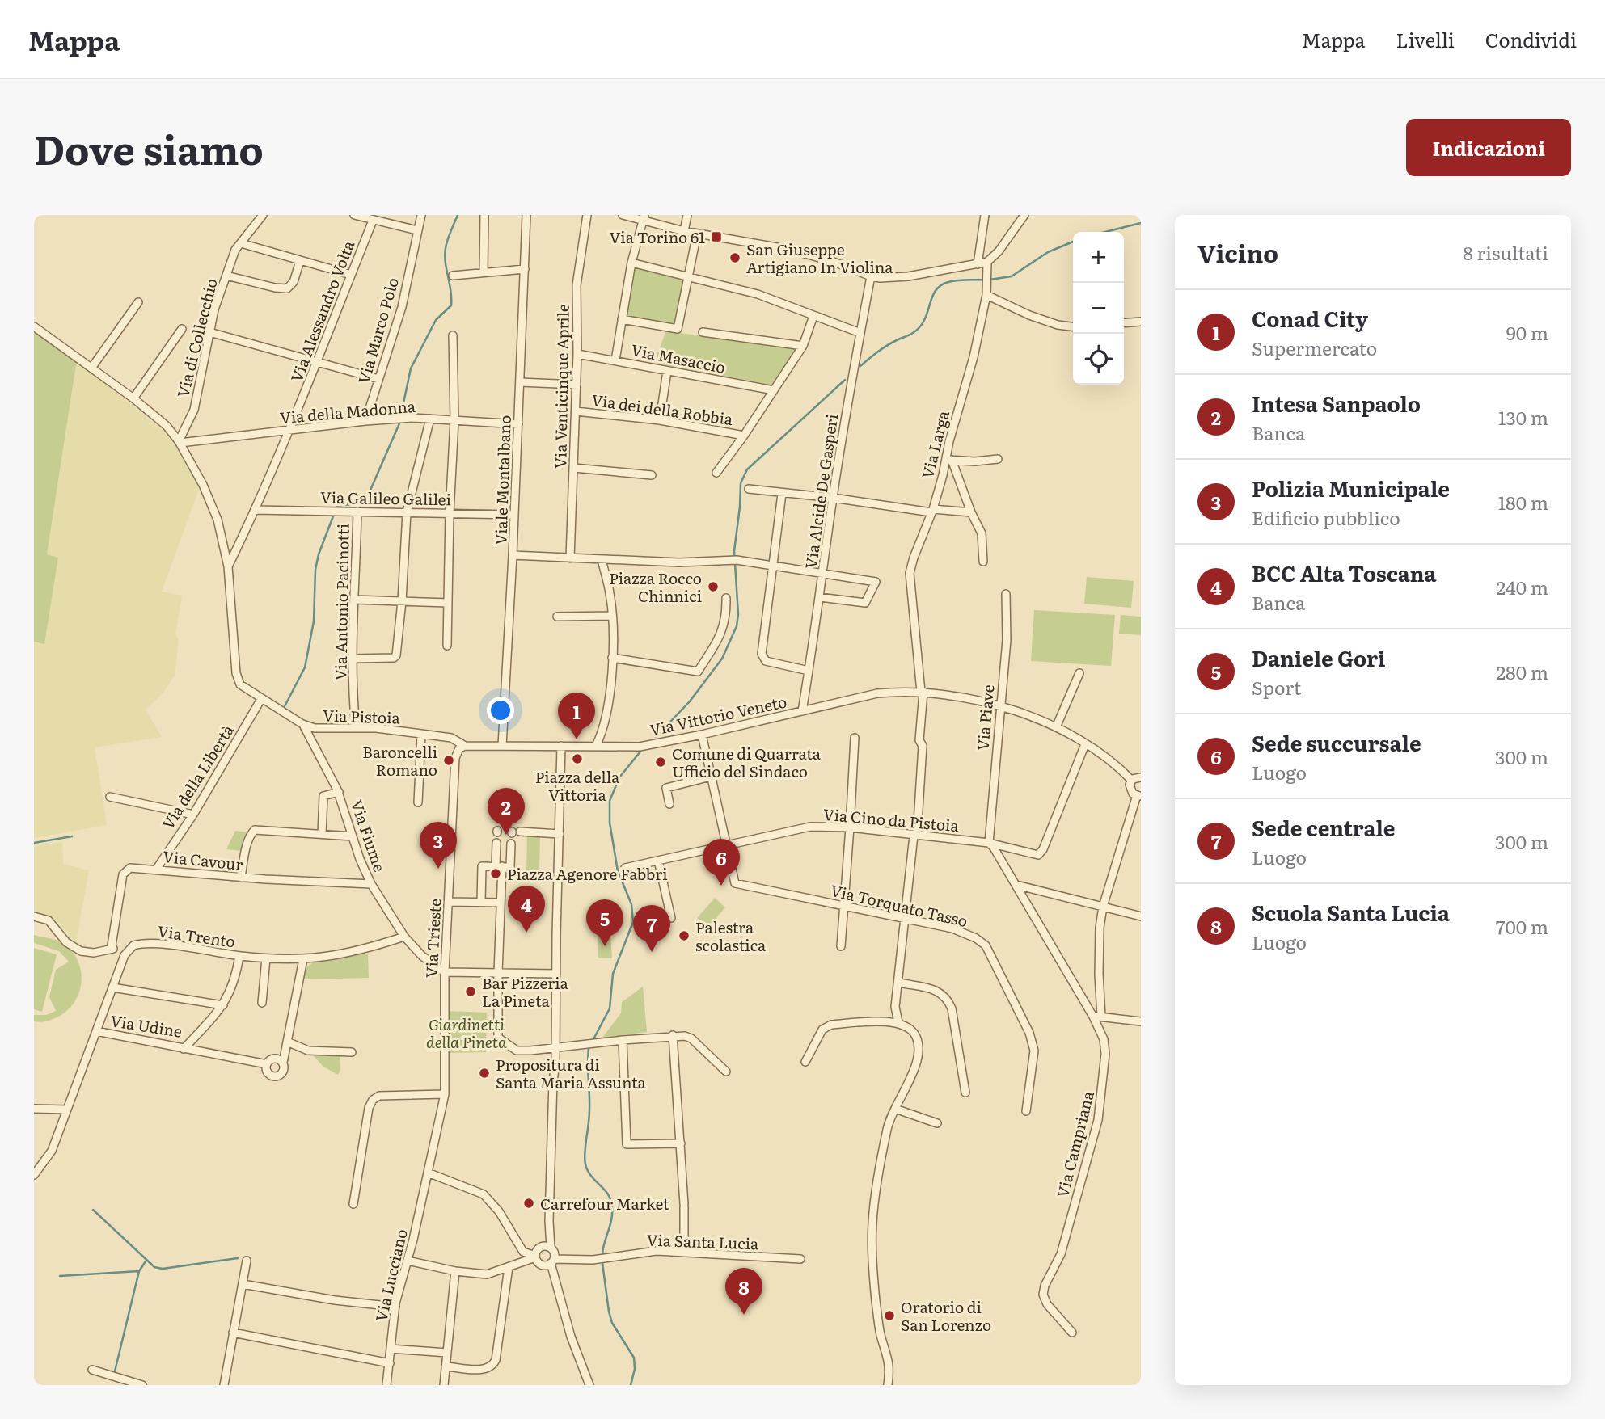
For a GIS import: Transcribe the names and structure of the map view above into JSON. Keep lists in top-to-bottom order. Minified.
{"streets":{"street":["Via Alessandro Volta","Via Marco Polo","Via di Collecchio","Via Masaccio","Via Venticinque Aprile","Via dei della Robbia","Via della Madonna","Via Larga","Viale Montalbano","Via Alcide De Gasperi","Via Galileo Galilei","Via Antonio Pacinotti","Via Vittorio Veneto","Via Pistoia","Via Piave","Via della Libertà","Via Cino da Pistoia","Via Fiume","Via Cavour","Via Torquato Tasso","Via Trento","Via Trieste","Via Udine","Via Campriana","Via Santa Lucia","Via Lucciano"]},"crossings":[["Via Alessandro Volta","Via della Madonna"],["Via Alessandro Volta","Via Galileo Galilei"],["Via Alessandro Volta","Via Pistoia"],["Via Marco Polo","Via della Madonna"],["Via di Collecchio","Via della Madonna"],["Via di Collecchio","Via Pistoia"],["Via Masaccio","Via Venticinque Aprile"],["Via Venticinque Aprile","Via dei della Robbia"],["Via della Madonna","Viale Montalbano"],["Via della Madonna","Via Pistoia"],["Via Larga","Via Vittorio Veneto"],["Via Larga","Via Cino da Pistoia"],["Via Larga","Via Torquato Tasso"],["Viale Montalbano","Via Galileo Galilei"],["Viale Montalbano","Via Vittorio Veneto"],["Via Alcide De Gasperi","Via Vittorio Veneto"],["Via Galileo Galilei","Via Antonio Pacinotti"],["Via Antonio Pacinotti","Via Pistoia"],["Via Vittorio Veneto","Via Piave"],["Via Vittorio Veneto","Via Cino da Pistoia"],["Via Pistoia","Via della Libertà"],["Via Pistoia","Via Fiume"],["Via Pistoia","Via Trieste"],["Via Piave","Via Cino da Pistoia"],["Via Piave","Via Campriana"],["Via della Libertà","Via Cavour"],["Via Cino da Pistoia","Via Torquato Tasso"],["Via Cino da Pistoia","Via Campriana"],["Via Fiume","Via Cavour"],["Via Fiume","Via Trento"],["Via Fiume","Via Trieste"],["Via Trento","Via Udine"],["Via Trieste","Via Lucciano"]],"parks":["Giardinetti della Pineta"],"places":{"transit":["Via Torino 61"],"other":["San Giuseppe Artigiano In Violina","Piazza Rocco Chinnici","Piazza della Vittoria","Baroncelli Romano","Comune di Quarrata Ufficio del Sindaco","Piazza Agenore Fabbri","Palestra scolastica","Bar Pizzeria La Pineta","Propositura di Santa Maria Assunta","Carrefour Market","Oratorio di San Lorenzo"]},"page":{"header":"Mappa","nav":["Mappa","Livelli","Condividi"],"title":"Dove siamo","buttons":"Indicazioni","heading":["Vicino","8 risultati"],"map_buttons":["+","−"],"list":[{"mark":"1","name":"Conad City","note":"Supermercato","value":"90 m"},{"mark":"2","name":"Intesa Sanpaolo","note":"Banca","value":"130 m"},{"mark":"3","name":"Polizia Municipale","note":"Edificio pubblico","value":"180 m"},{"mark":"4","name":"BCC Alta Toscana","note":"Banca","value":"240 m"},{"mark":"5","name":"Daniele Gori","note":"Sport","value":"280 m"},{"mark":"6","name":"Sede succursale","note":"Luogo","value":"300 m"},{"mark":"7","name":"Sede centrale","note":"Luogo","value":"300 m"},{"mark":"8","name":"Scuola Santa Lucia","note":"Luogo","value":"700 m"}],"pins":["1","2","3","6","4","5","7","8"]}}
